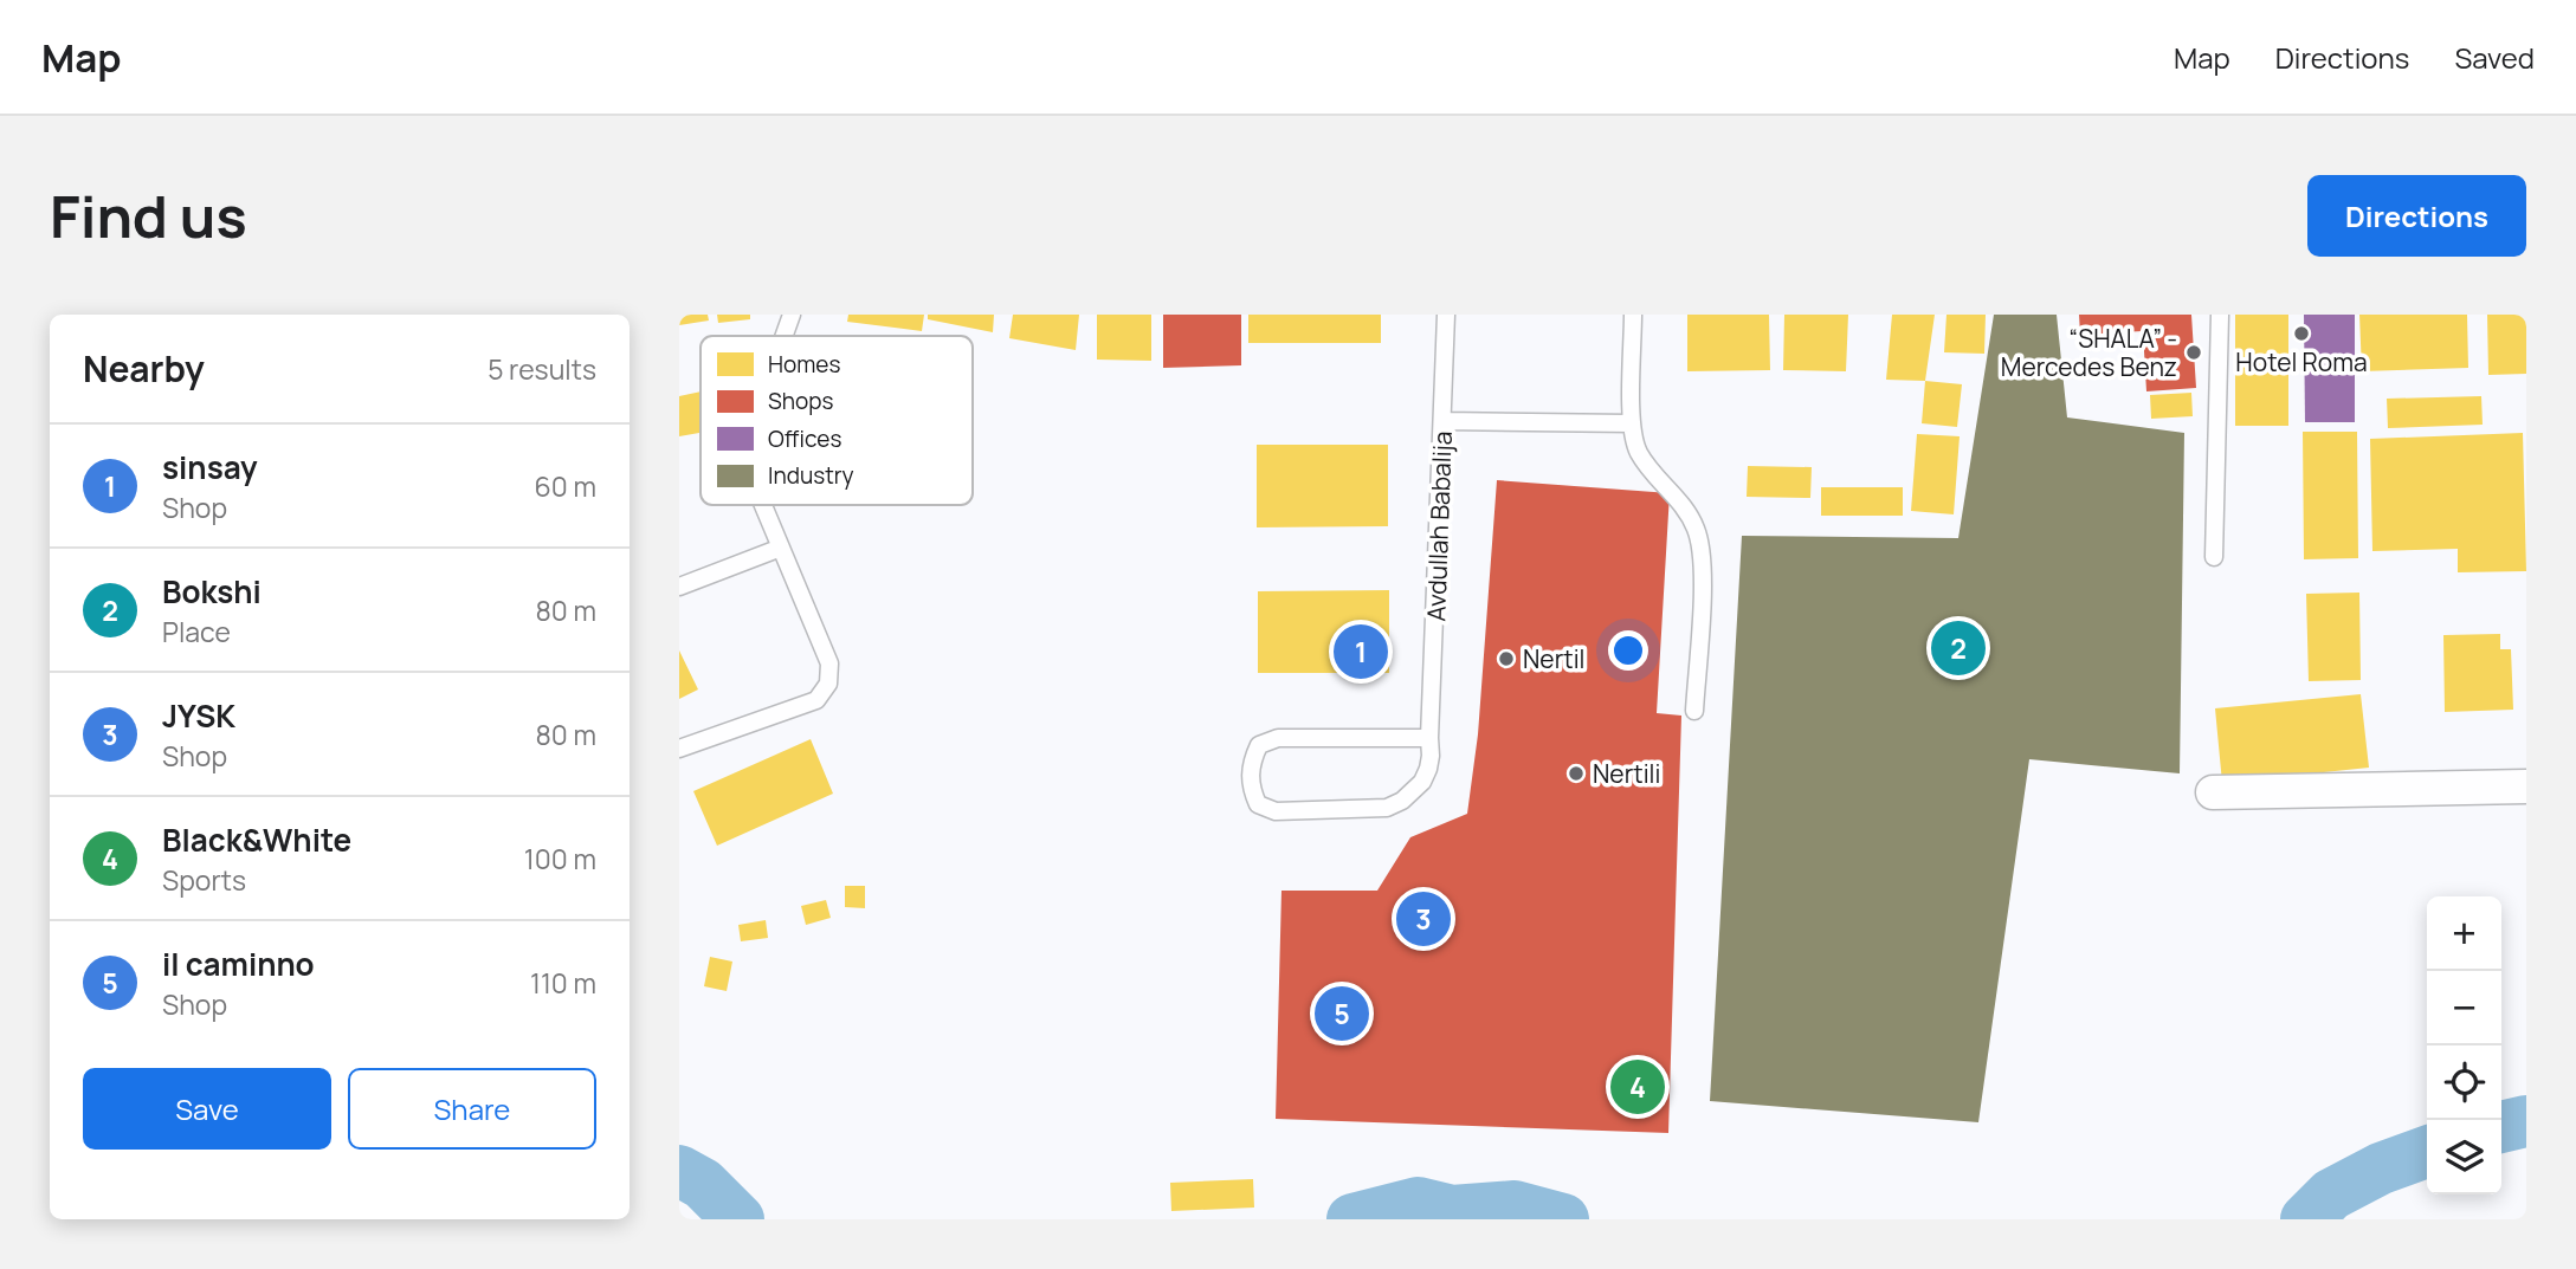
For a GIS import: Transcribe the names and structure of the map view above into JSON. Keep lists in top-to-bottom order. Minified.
{"streets":{"lane":["Avdullah Babalija"]},"places":["Hotel Roma","“SHALA” - Mercedes Benz","Nertil","Nertili"],"legend":["Homes","Shops","Offices","Industry"],"page":{"header":"Map","nav":["Map","Directions","Saved"],"buttons":["Directions",["Save","Share"]],"title":"Find us","heading":["Nearby","5 results"],"list":[{"mark":"1","name":"sinsay","note":"Shop","value":"60 m"},{"mark":"2","name":"Bokshi","note":"Place","value":"80 m"},{"mark":"3","name":"JYSK","note":"Shop","value":"80 m"},{"mark":"4","name":"Black&White","note":"Sports","value":"100 m"},{"mark":"5","name":"il caminno","note":"Shop","value":"110 m"}],"pins":["2","1","3","5","4"],"map_buttons":["+","−"]}}
